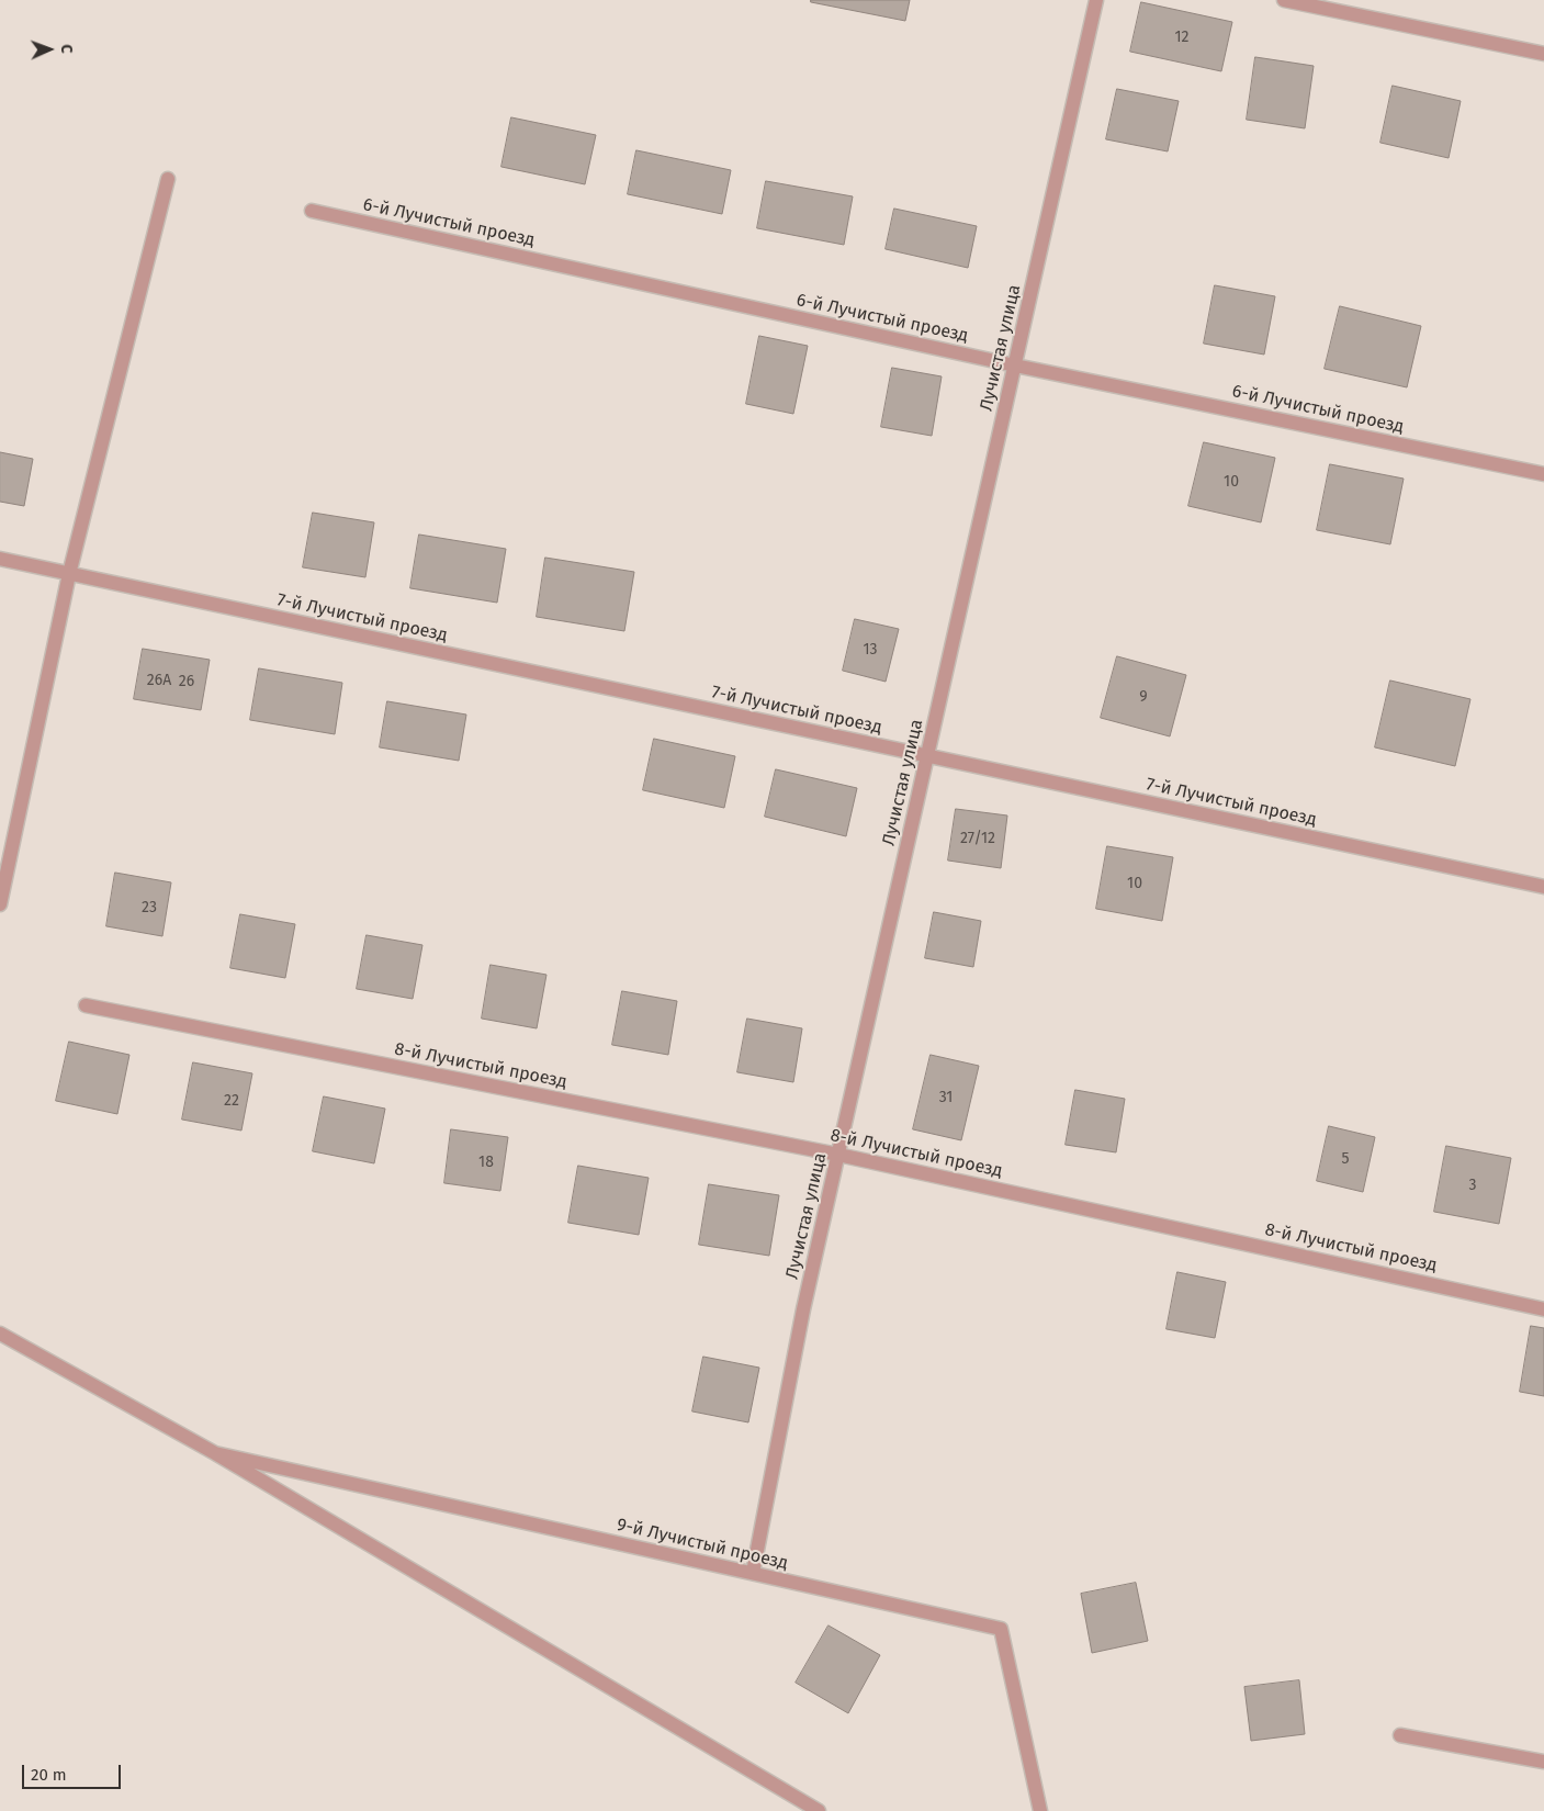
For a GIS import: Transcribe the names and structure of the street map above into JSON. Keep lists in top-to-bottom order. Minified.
{"streets":{"street":["6-й Лучистый проезд","Лучистая улица","7-й Лучистый проезд","8-й Лучистый проезд","9-й Лучистый проезд"]},"crossings":[["6-й Лучистый проезд","Лучистая улица"],["Лучистая улица","7-й Лучистый проезд"],["Лучистая улица","8-й Лучистый проезд"],["Лучистая улица","9-й Лучистый проезд"]],"house_numbers":["12","10","13","26А","26","9","27/12","10","23","31","22","5","18","3"],"scale_bar":"20 m","north":"right"}
